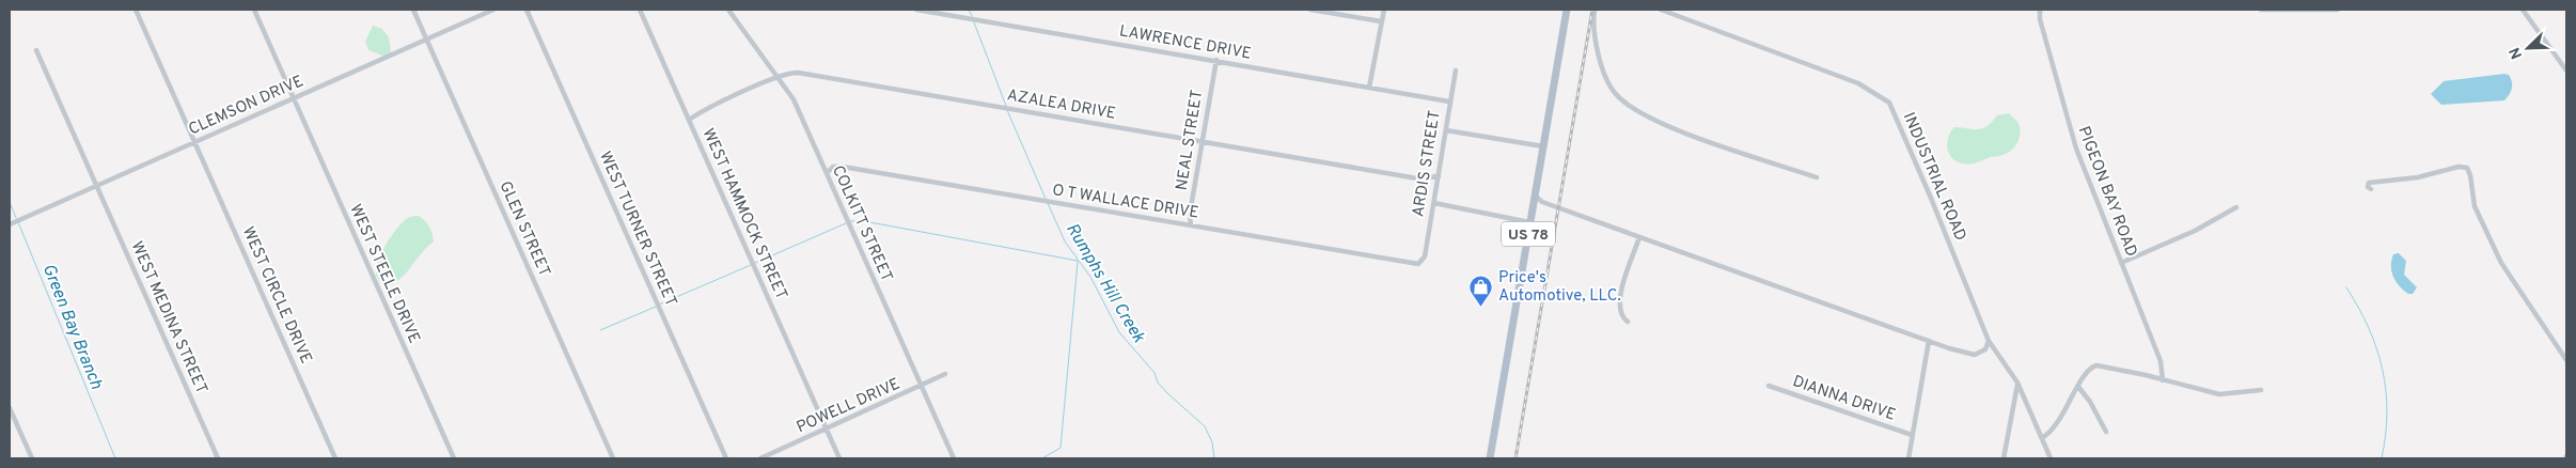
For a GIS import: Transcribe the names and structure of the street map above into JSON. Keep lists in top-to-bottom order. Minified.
{"streets":{"main road":["US 78"],"street":["LAWRENCE DRIVE","AZALEA DRIVE","CLEMSON DRIVE","NEAL STREET","ARDIS STREET","INDUSTRIAL ROAD","PIGEON BAY ROAD","O T WALLACE DRIVE","WEST HAMMOCK STREET","COLKITT STREET","GLEN STREET","WEST TURNER STREET","WEST STEELE DRIVE","WEST CIRCLE DRIVE","WEST MEDINA STREET","DIANNA DRIVE","POWELL DRIVE"]},"crossings":[["LAWRENCE DRIVE","NEAL STREET"],["LAWRENCE DRIVE","ARDIS STREET"],["AZALEA DRIVE","NEAL STREET"],["AZALEA DRIVE","ARDIS STREET"],["AZALEA DRIVE","WEST HAMMOCK STREET"],["AZALEA DRIVE","COLKITT STREET"],["CLEMSON DRIVE","GLEN STREET"],["CLEMSON DRIVE","WEST STEELE DRIVE"],["CLEMSON DRIVE","WEST CIRCLE DRIVE"],["CLEMSON DRIVE","WEST MEDINA STREET"],["NEAL STREET","O T WALLACE DRIVE"],["ARDIS STREET","O T WALLACE DRIVE"],["O T WALLACE DRIVE","COLKITT STREET"],["WEST HAMMOCK STREET","POWELL DRIVE"],["COLKITT STREET","POWELL DRIVE"]],"water":["Rumphs Hill Creek","Green Bay Branch"],"places":{"shop":["Price's Automotive, LLC."]},"north":"bottom left"}
